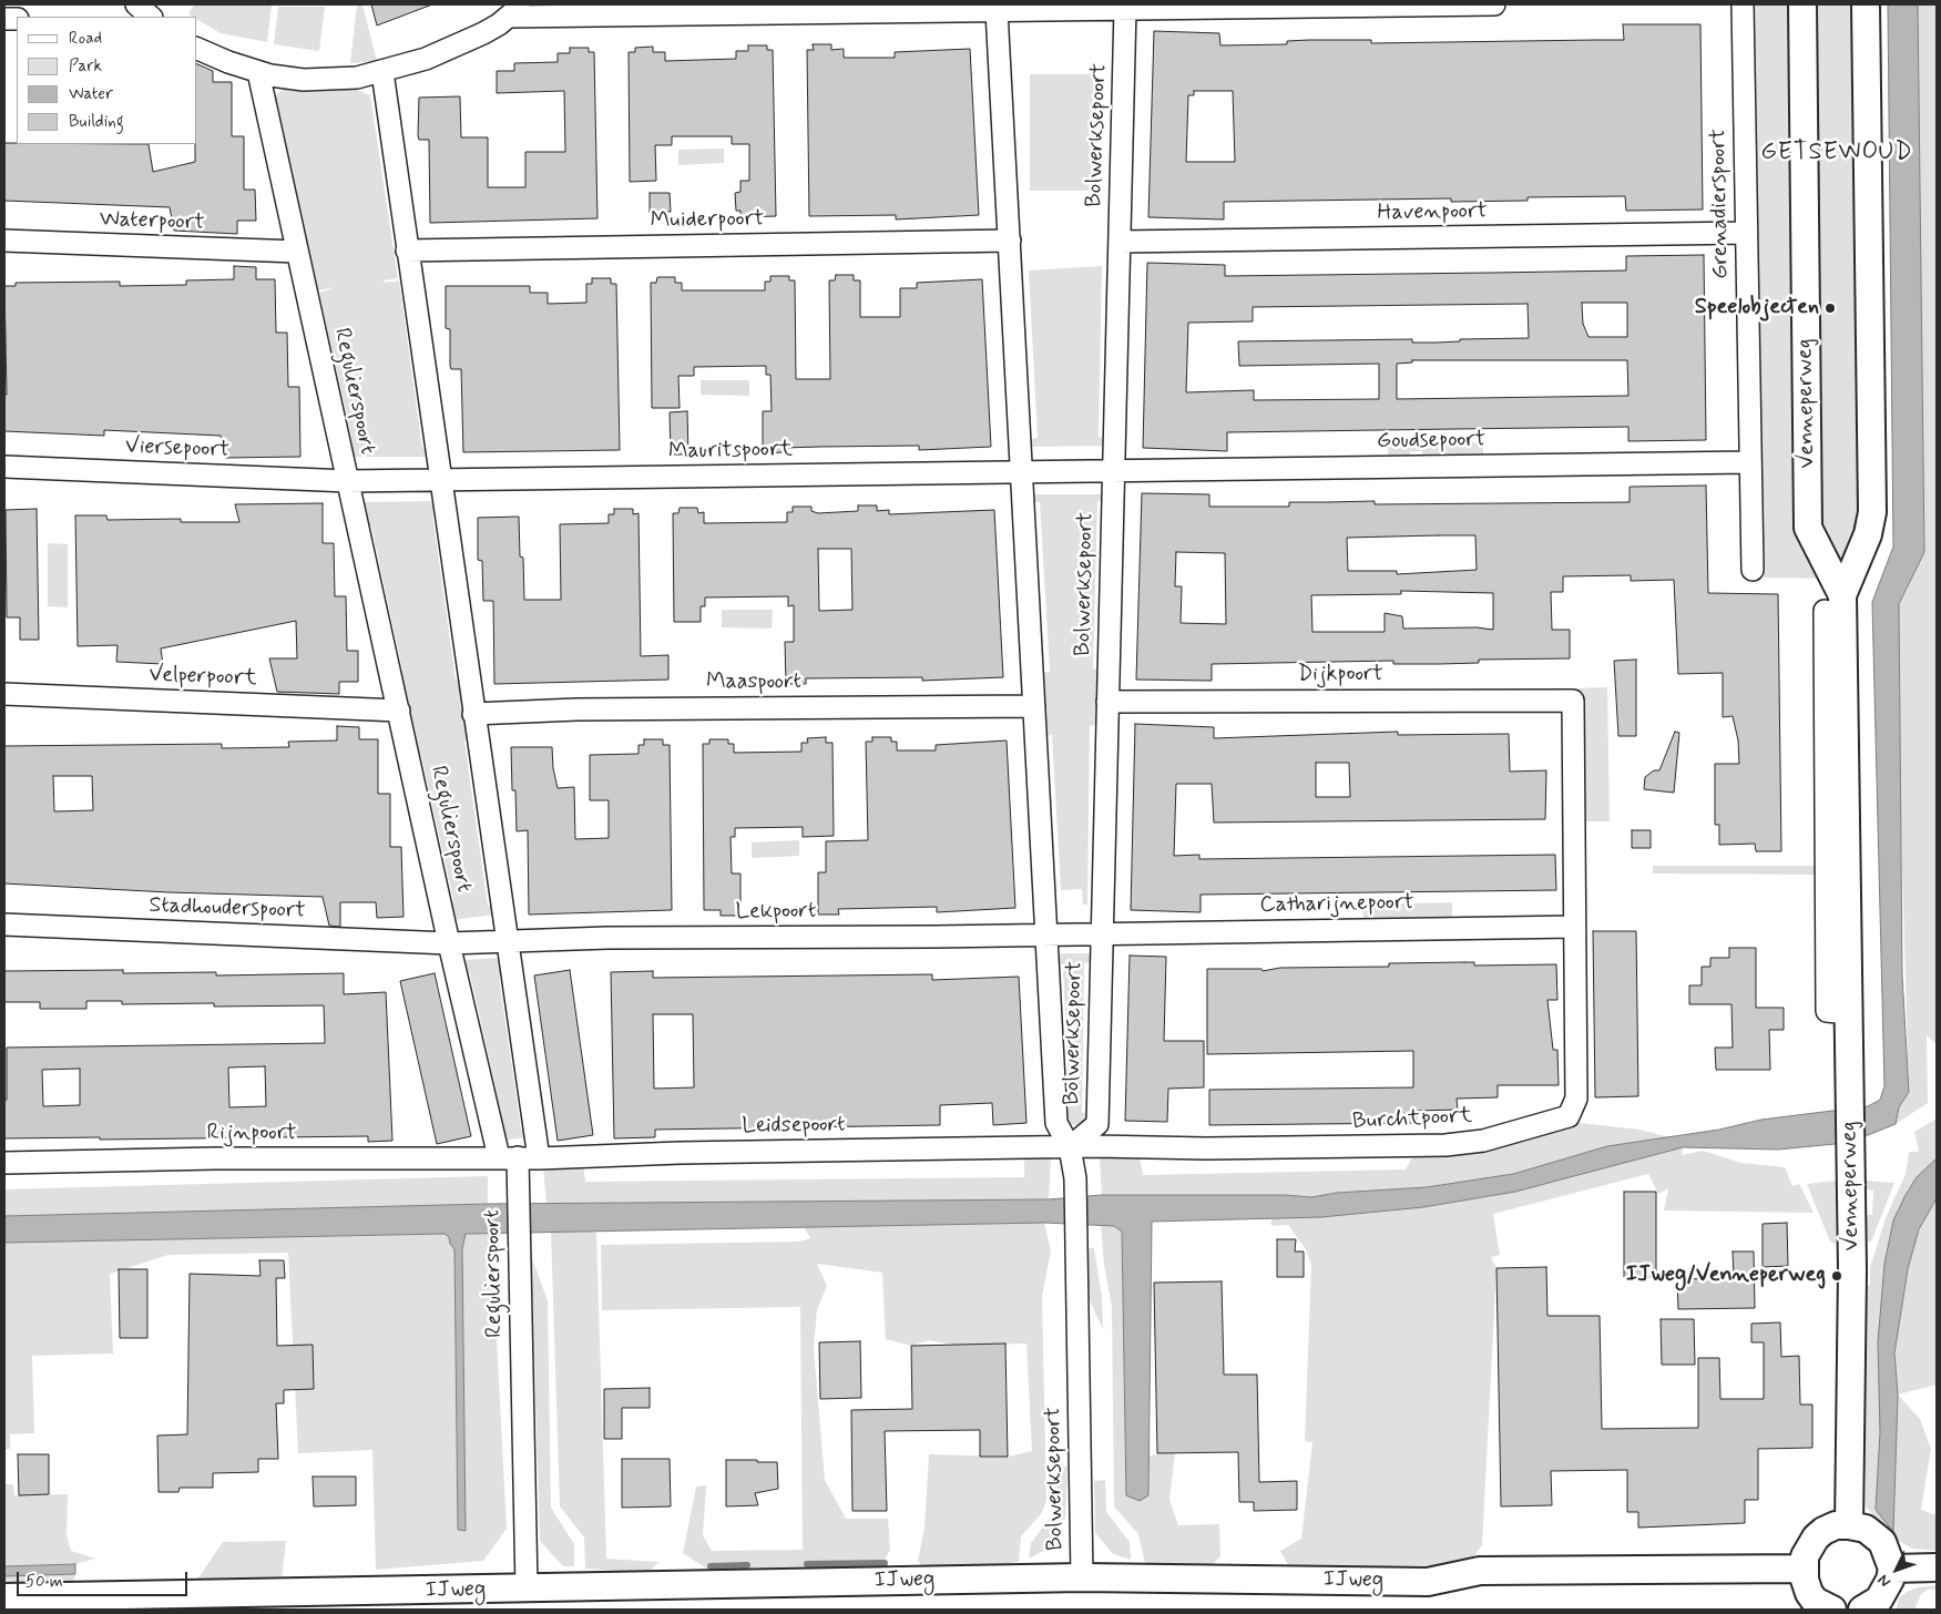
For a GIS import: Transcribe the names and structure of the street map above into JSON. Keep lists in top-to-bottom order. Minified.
{"streets":{"street":["Bolwerksepoort","Grenadierspoort","Havenpoort","Muiderpoort","Waterpoort","Regulierspoort","Venneperweg","Goudsepoort","Viersepoort","Mauritspoort","Dijkpoort","Velperpoort","Maaspoort","Catharijnepoort","Stadhouderspoort","Lekpoort","Burchtpoort","Leidsepoort","Rijnpoort","IJweg"]},"crossings":[["Bolwerksepoort","Havenpoort"],["Bolwerksepoort","Muiderpoort"],["Bolwerksepoort","Goudsepoort"],["Bolwerksepoort","Mauritspoort"],["Bolwerksepoort","Dijkpoort"],["Bolwerksepoort","Maaspoort"],["Bolwerksepoort","Catharijnepoort"],["Bolwerksepoort","Lekpoort"],["Bolwerksepoort","Burchtpoort"],["Bolwerksepoort","Leidsepoort"],["Bolwerksepoort","IJweg"],["Grenadierspoort","Havenpoort"],["Grenadierspoort","Goudsepoort"],["Muiderpoort","Regulierspoort"],["Waterpoort","Regulierspoort"],["Regulierspoort","Viersepoort"],["Regulierspoort","Mauritspoort"],["Regulierspoort","Velperpoort"],["Regulierspoort","Maaspoort"],["Regulierspoort","Stadhouderspoort"],["Regulierspoort","Lekpoort"],["Regulierspoort","Leidsepoort"],["Regulierspoort","Rijnpoort"],["Regulierspoort","IJweg"],["Goudsepoort","Mauritspoort"],["Viersepoort","Mauritspoort"],["Dijkpoort","Burchtpoort"],["Catharijnepoort","Lekpoort"],["Catharijnepoort","Burchtpoort"],["Stadhouderspoort","Lekpoort"],["Burchtpoort","Leidsepoort"],["Leidsepoort","Rijnpoort"]],"districts":["GETSEWOUD"],"places":["Speelobjecten","IJweg/Venneperweg"],"legend":["Road","Park","Water","Building"],"scale_bar":"50 m","north":"bottom left"}
